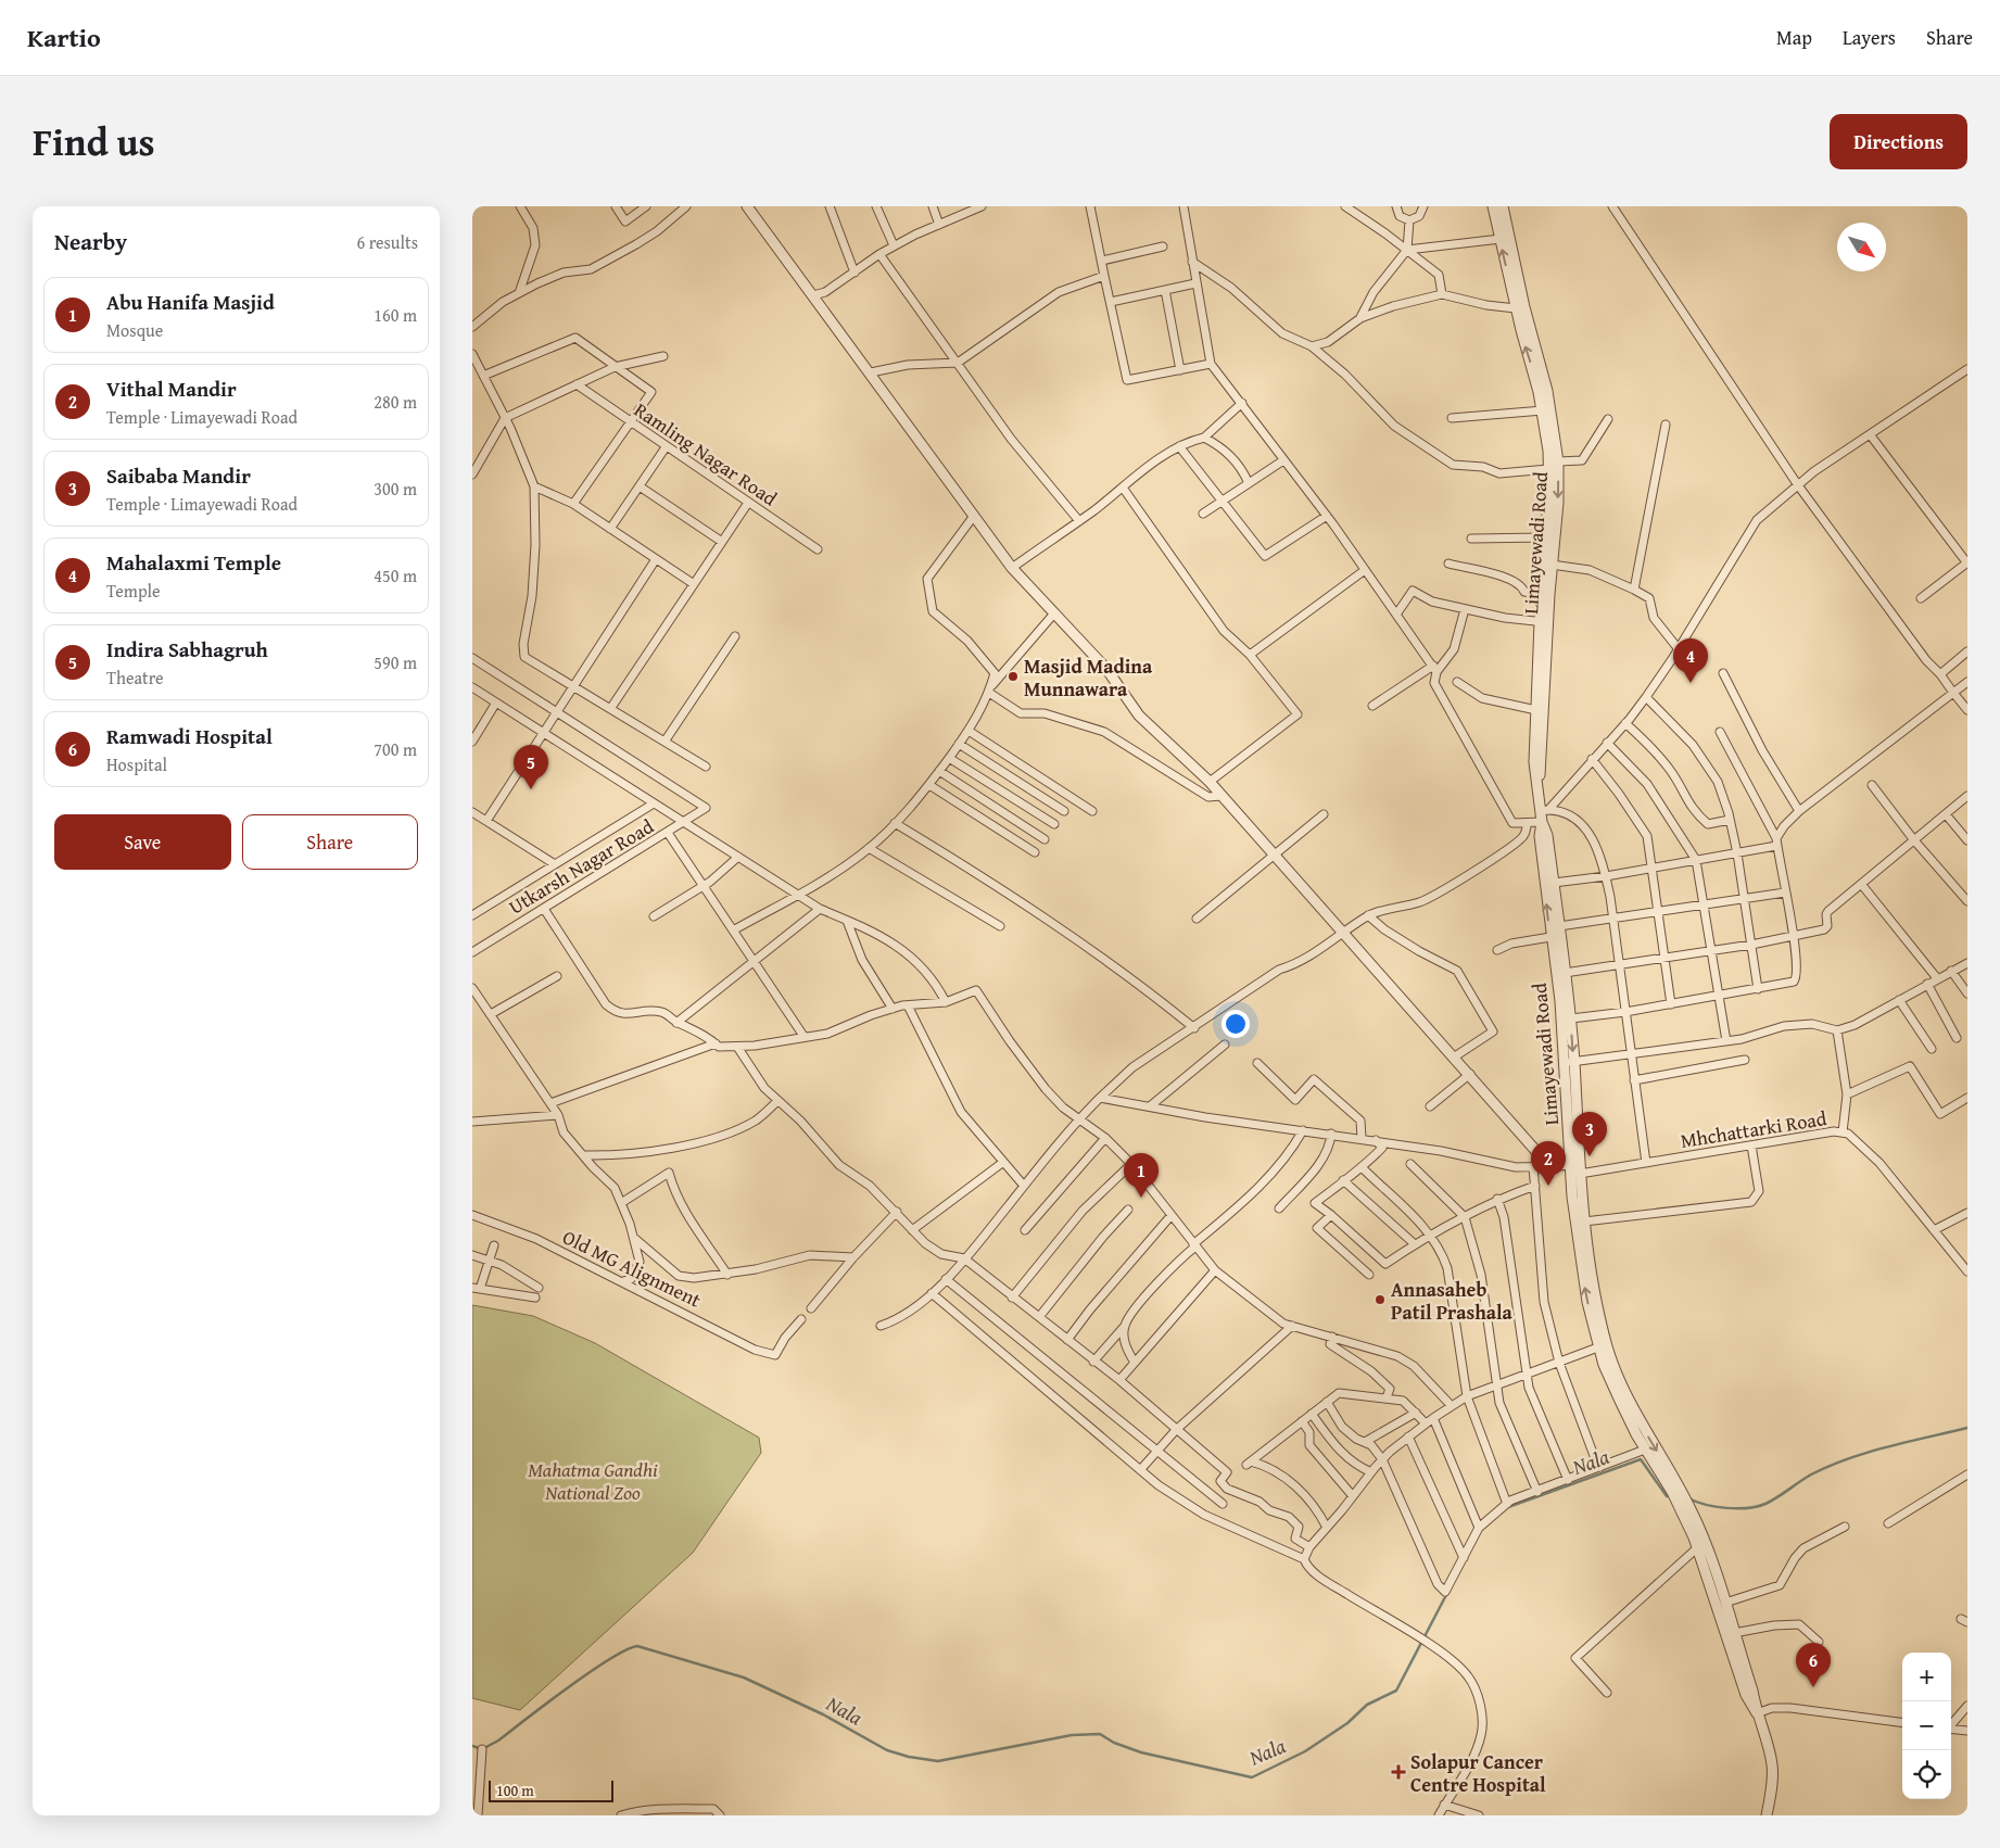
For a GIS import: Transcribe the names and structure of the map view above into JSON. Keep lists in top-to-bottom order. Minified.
{"streets":{"street":["Ramling Nagar Road","Limayewadi Road","Utkarsh Nagar Road","Mhchattarki Road","Old MG Alignment"]},"crossings":[["Limayewadi Road","Mhchattarki Road"]],"water":["Nala"],"parks":["Mahatma Gandhi National Zoo"],"places":{"other":["Masjid Madina Munnawara","Annasaheb Patil Prashala"],"health":["Solapur Cancer Centre Hospital"]},"scale_bar":"100 m","north":"bottom right","page":{"header":"Kartio","nav":["Map","Layers","Share"],"title":"Find us","buttons":["Directions",["Save","Share"]],"heading":["Nearby","6 results"],"list":[{"mark":"1","name":"Abu Hanifa Masjid","note":"Mosque","value":"160 m"},{"mark":"2","name":"Vithal Mandir","note":"Temple · Limayewadi Road","value":"280 m"},{"mark":"3","name":"Saibaba Mandir","note":"Temple · Limayewadi Road","value":"300 m"},{"mark":"4","name":"Mahalaxmi Temple","note":"Temple","value":"450 m"},{"mark":"5","name":"Indira Sabhagruh","note":"Theatre","value":"590 m"},{"mark":"6","name":"Ramwadi Hospital","note":"Hospital","value":"700 m"}],"pins":["4","5","3","2","1","6"],"map_buttons":["+","−"],"scale":"100 m"}}
